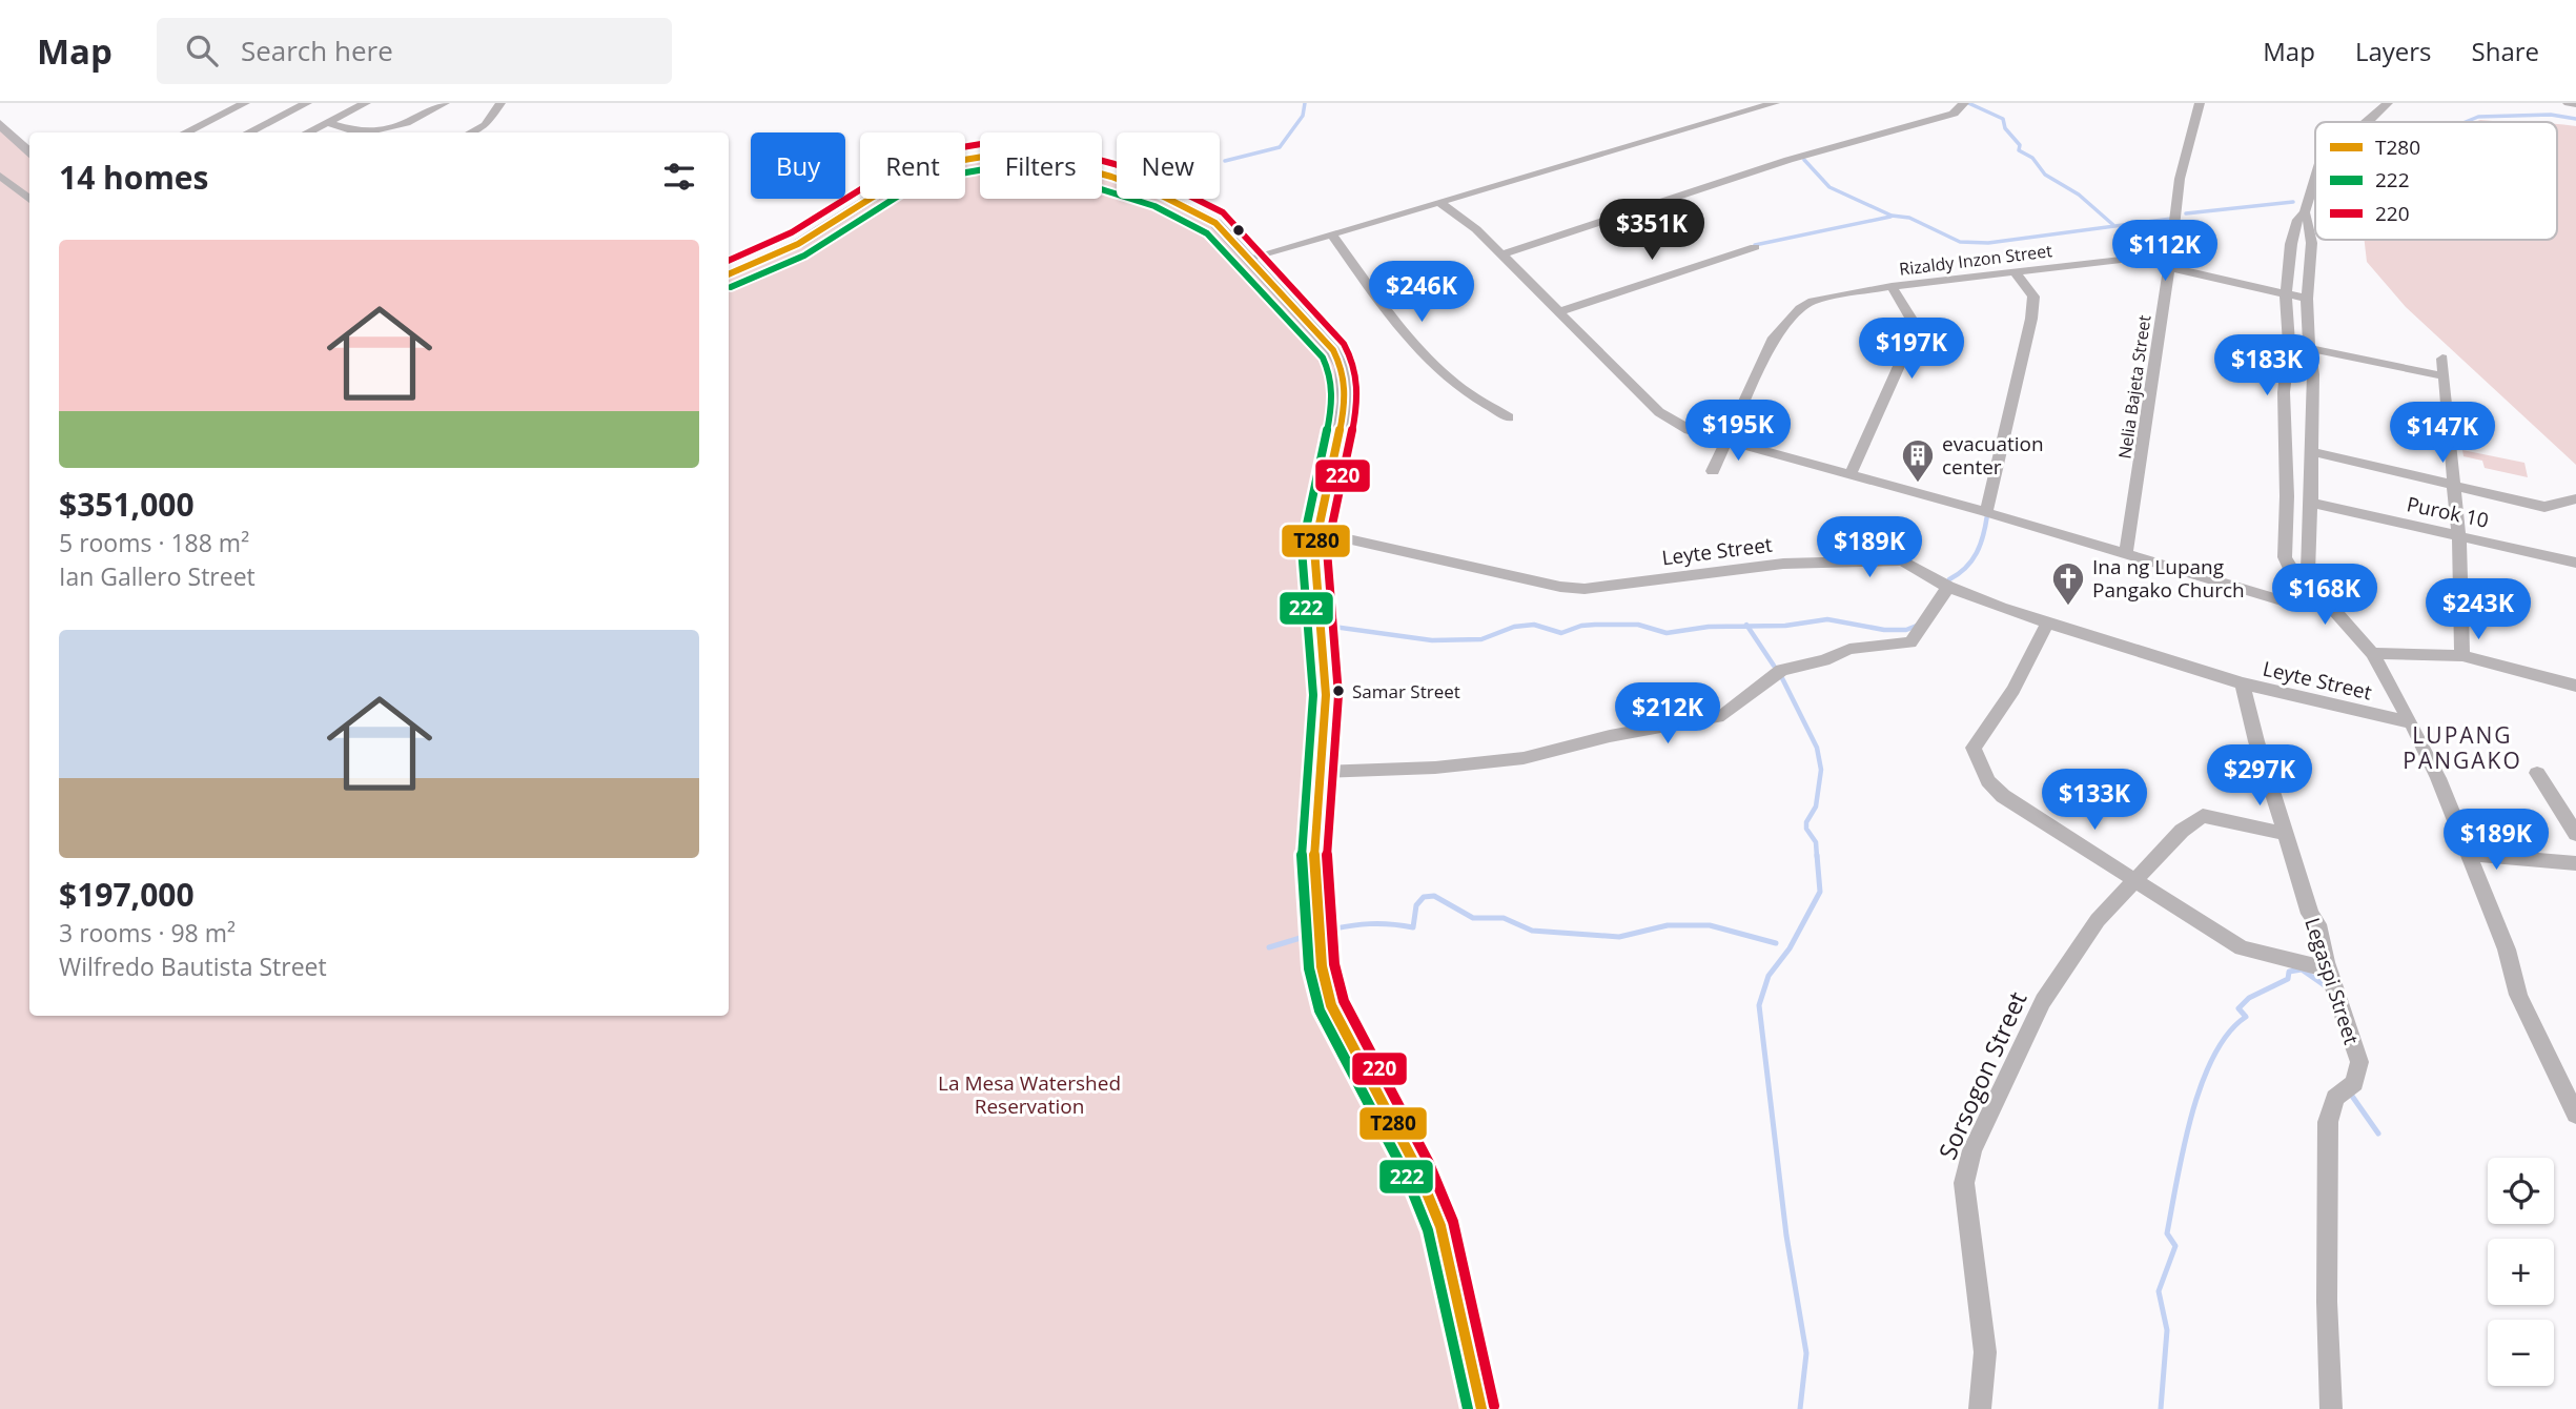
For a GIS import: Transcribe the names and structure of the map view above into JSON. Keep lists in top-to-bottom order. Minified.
{"streets":{"street":["Rizaldy Inzon Street","Nelia Bajeta Street","Purok 10","Leyte Street","Legaspi Street","Sorsogon Street"]},"crossings":[["Rizaldy Inzon Street","Nelia Bajeta Street"],["Leyte Street","Legaspi Street"],["Legaspi Street","Sorsogon Street"]],"districts":["LUPANG PANGAKO"],"parks":["La Mesa Watershed Reservation"],"places":{"building":["evacuation center"],"church":["Ina ng Lupang Pangako Church"],"other":["Samar Street"]},"lines":["transit line 220","transit line T280","transit line 222"],"legend":["T280","222","220"],"page":{"header":"Map","search":"Search here","nav":["Map","Layers","Share"],"chip":["Buy","Rent","Filters","New"],"heading":"14 homes","price":["$351K","$112K","$246K","$197K","$183K","$195K","$147K","$189K","$168K","$243K","$212K","$297K","$133K","$189K"],"list":[{"name":"$351,000","note":"5 rooms · 188 m² · Ian Gallero Street"},{"name":"$197,000","note":"3 rooms · 98 m² · Wilfredo Bautista Street"}],"map_buttons":["+","−"]}}
